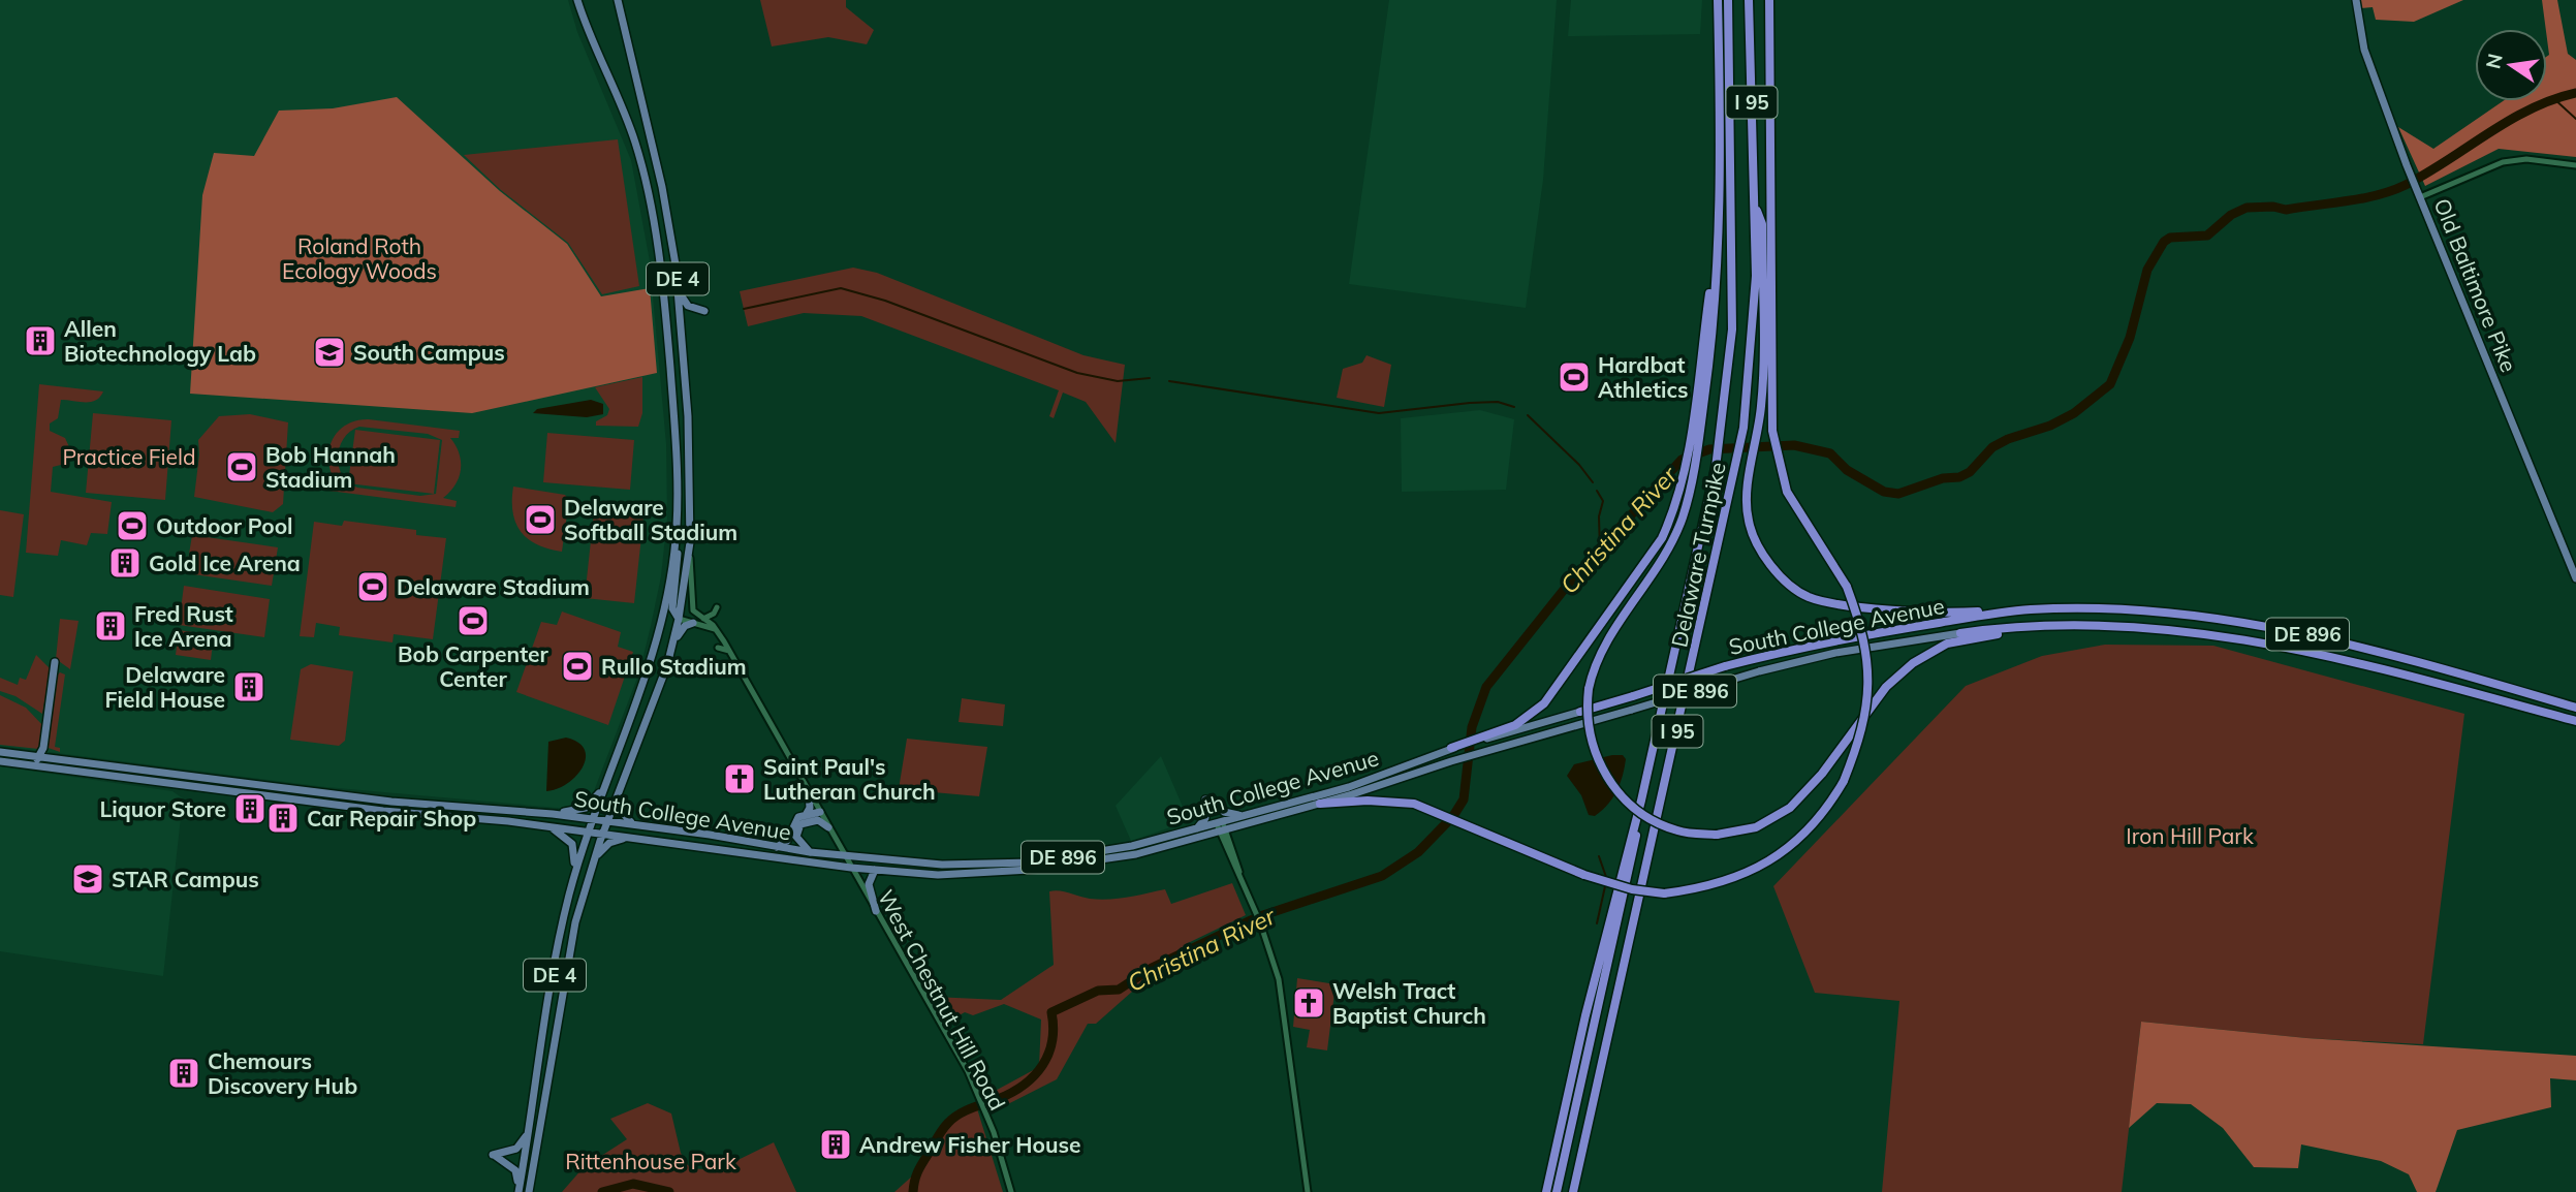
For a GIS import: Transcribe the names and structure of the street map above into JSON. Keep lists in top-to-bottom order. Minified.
{"streets":{"highway":["I 95","Delaware Turnpike","South College Avenue","DE 896"],"main road":["DE 4","Old Baltimore Pike"],"street":["West Chestnut Hill Road"]},"crossings":[["DE 4","South College Avenue"],["South College Avenue","West Chestnut Hill Road"]],"water":["Christina River"],"parks":["Roland Roth Ecology Woods","Practice Field","Iron Hill Park","Rittenhouse Park"],"places":{"building":["Allen Biotechnology Lab","Gold Ice Arena","Fred Rust Ice Arena","Delaware Field House","Liquor Store","Car Repair Shop","Chemours Discovery Hub","Andrew Fisher House"],"school or university":["South Campus","STAR Campus"],"sports":["Hardbat Athletics","Bob Hannah Stadium","Delaware Softball Stadium","Outdoor Pool","Delaware Stadium","Bob Carpenter Center","Rullo Stadium"],"church":["Saint Paul's Lutheran Church","Welsh Tract Baptist Church"]},"north":"left"}
